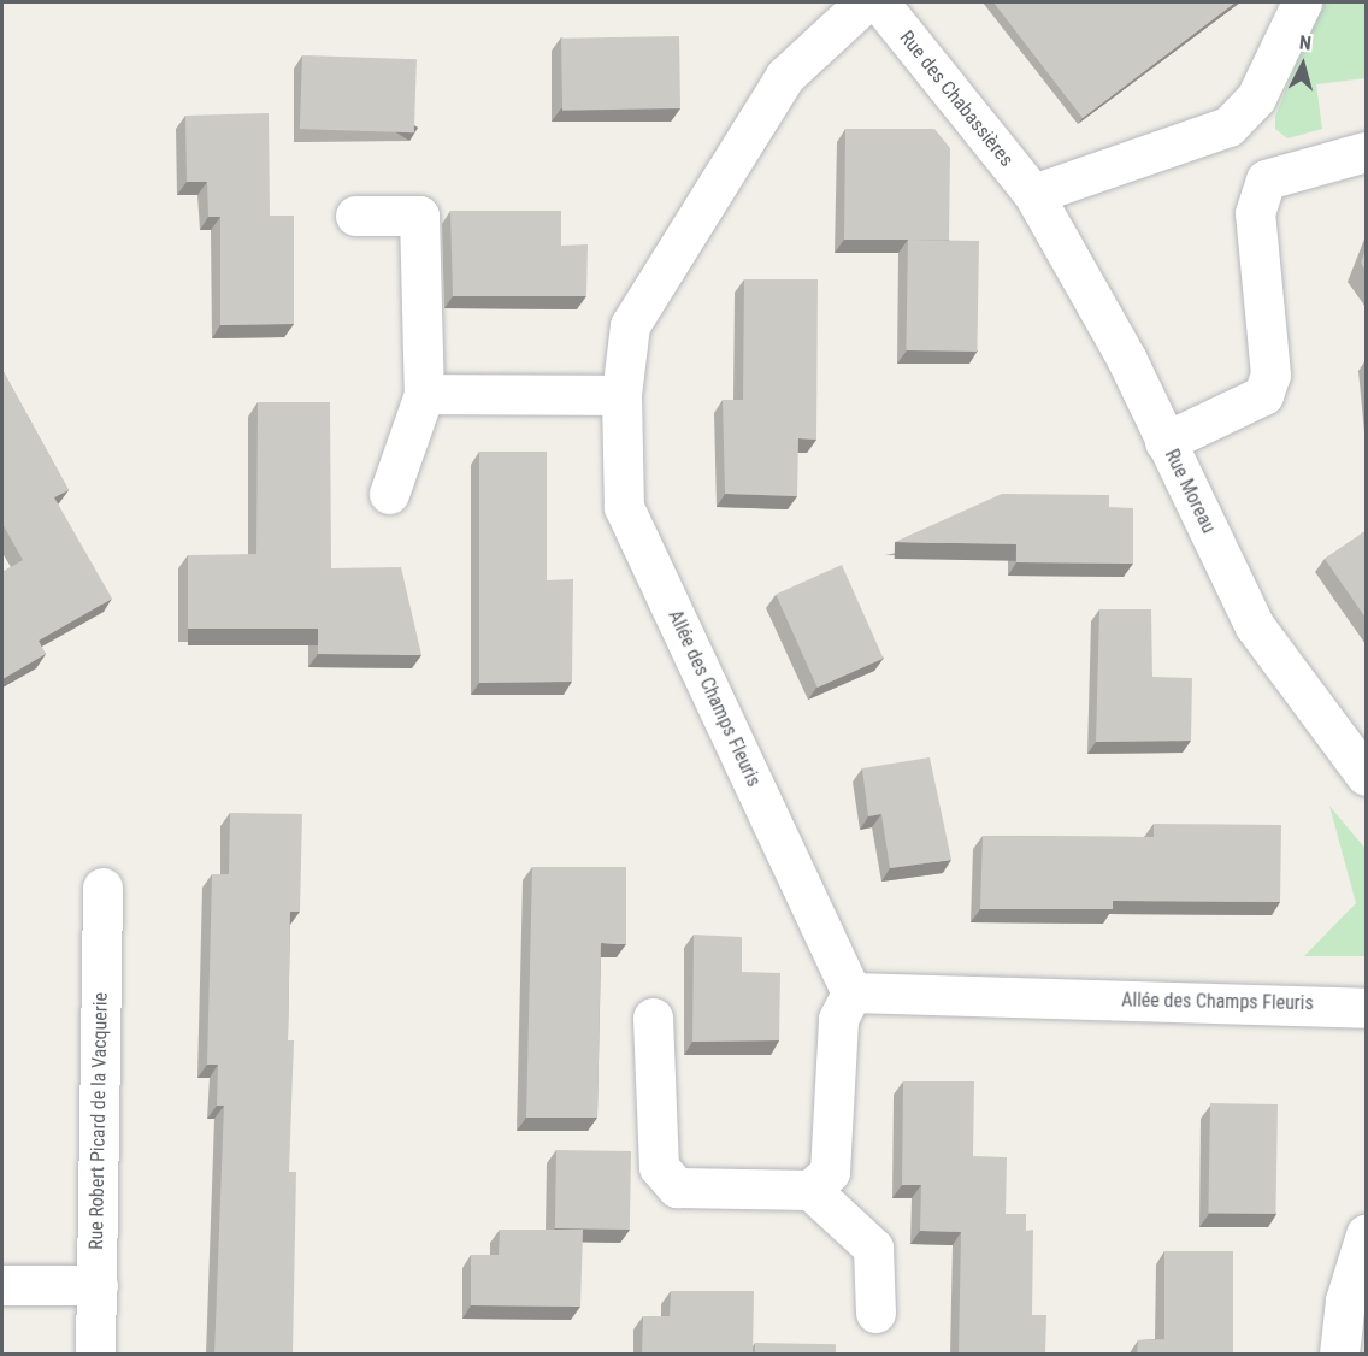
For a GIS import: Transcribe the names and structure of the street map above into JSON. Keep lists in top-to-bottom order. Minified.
{"streets":{"street":["Rue des Chabassières","Rue Moreau","Allée des Champs Fleuris","Rue Robert Picard de la Vacquerie"]},"crossings":[["Rue des Chabassières","Rue Moreau"]],"north":"top"}
